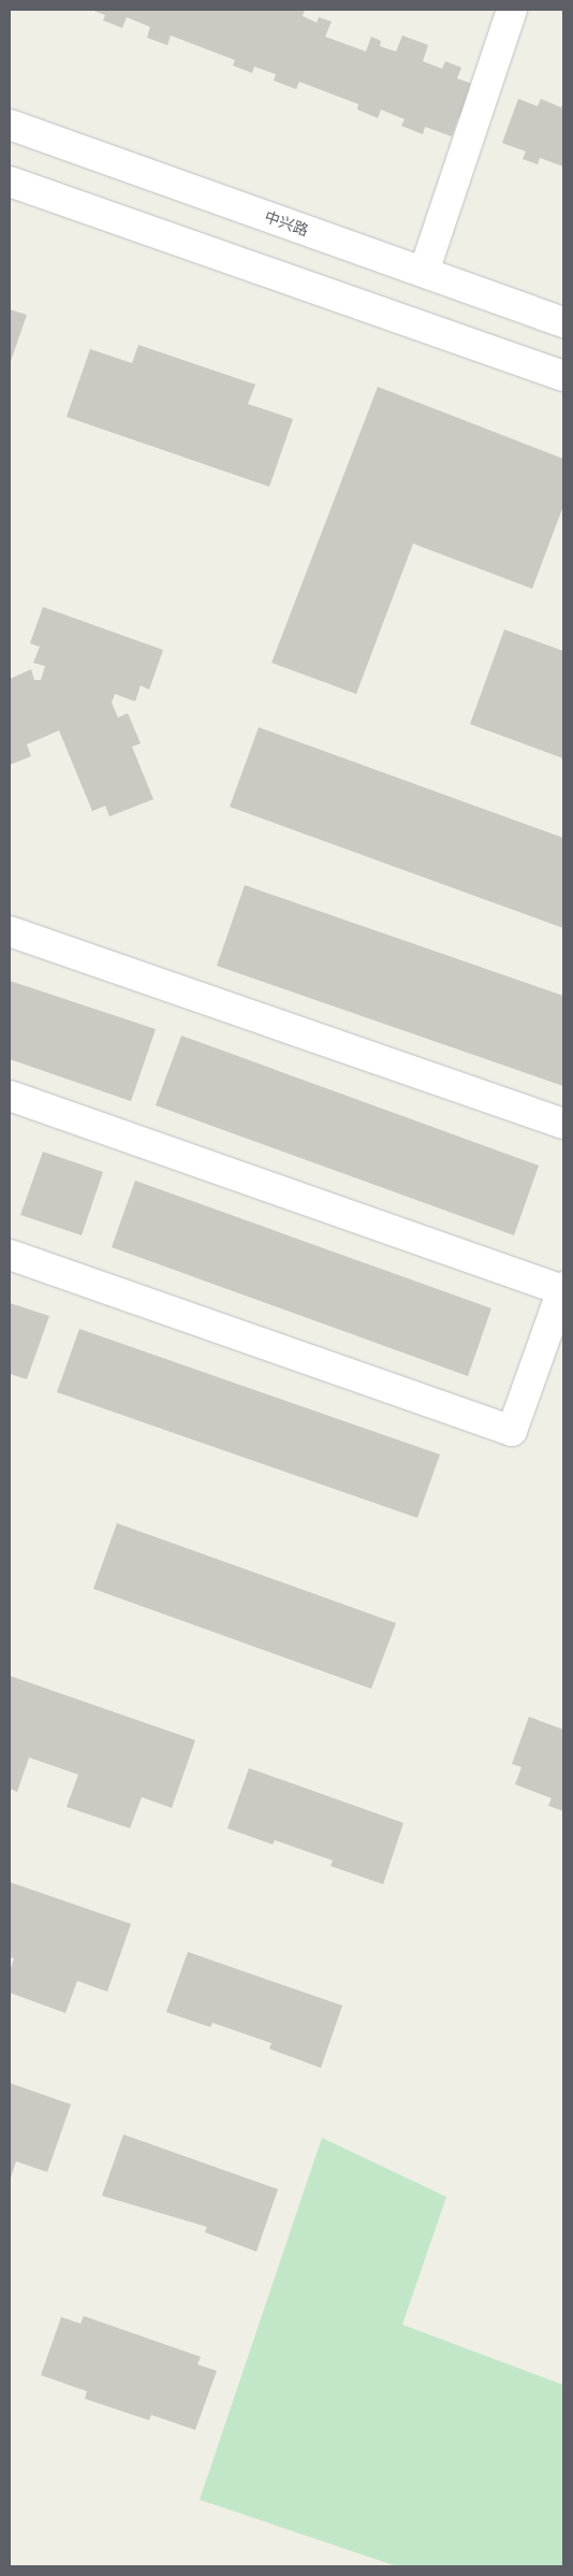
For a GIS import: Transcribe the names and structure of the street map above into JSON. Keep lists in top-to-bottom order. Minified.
{"streets":{"street":["中兴路"]}}
